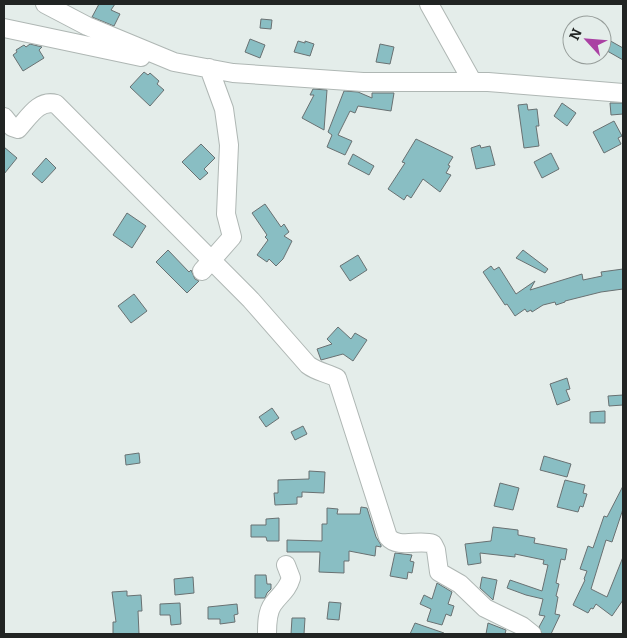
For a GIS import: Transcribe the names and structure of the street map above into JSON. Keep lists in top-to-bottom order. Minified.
{"north":"top left"}
